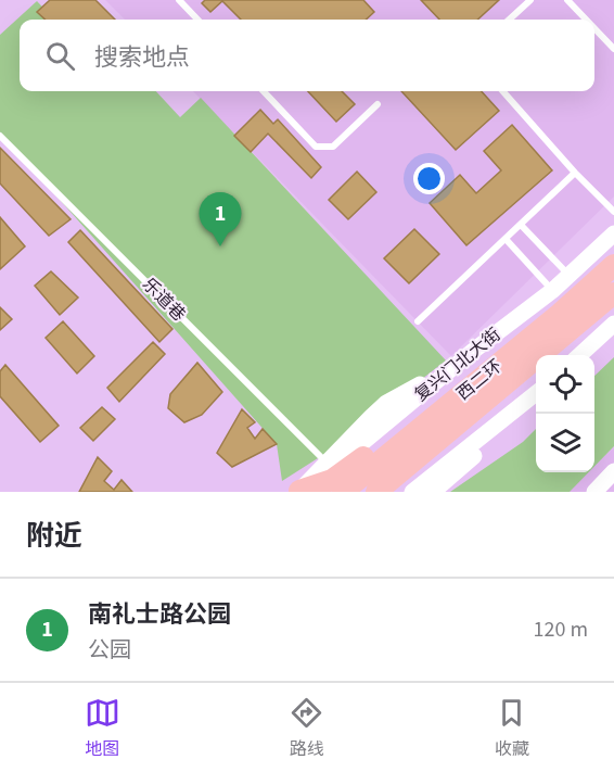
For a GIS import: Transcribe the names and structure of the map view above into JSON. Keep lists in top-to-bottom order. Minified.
{"streets":{"highway":["西二环"],"street":["复兴门北大街"],"lane":["乐道巷"]},"page":{"search":"搜索地点","pins":"1","heading":"附近","list":[{"mark":"1","name":"南礼士路公园","note":"公园","value":"120 m"}],"nav":["地图","路线","收藏"]}}
